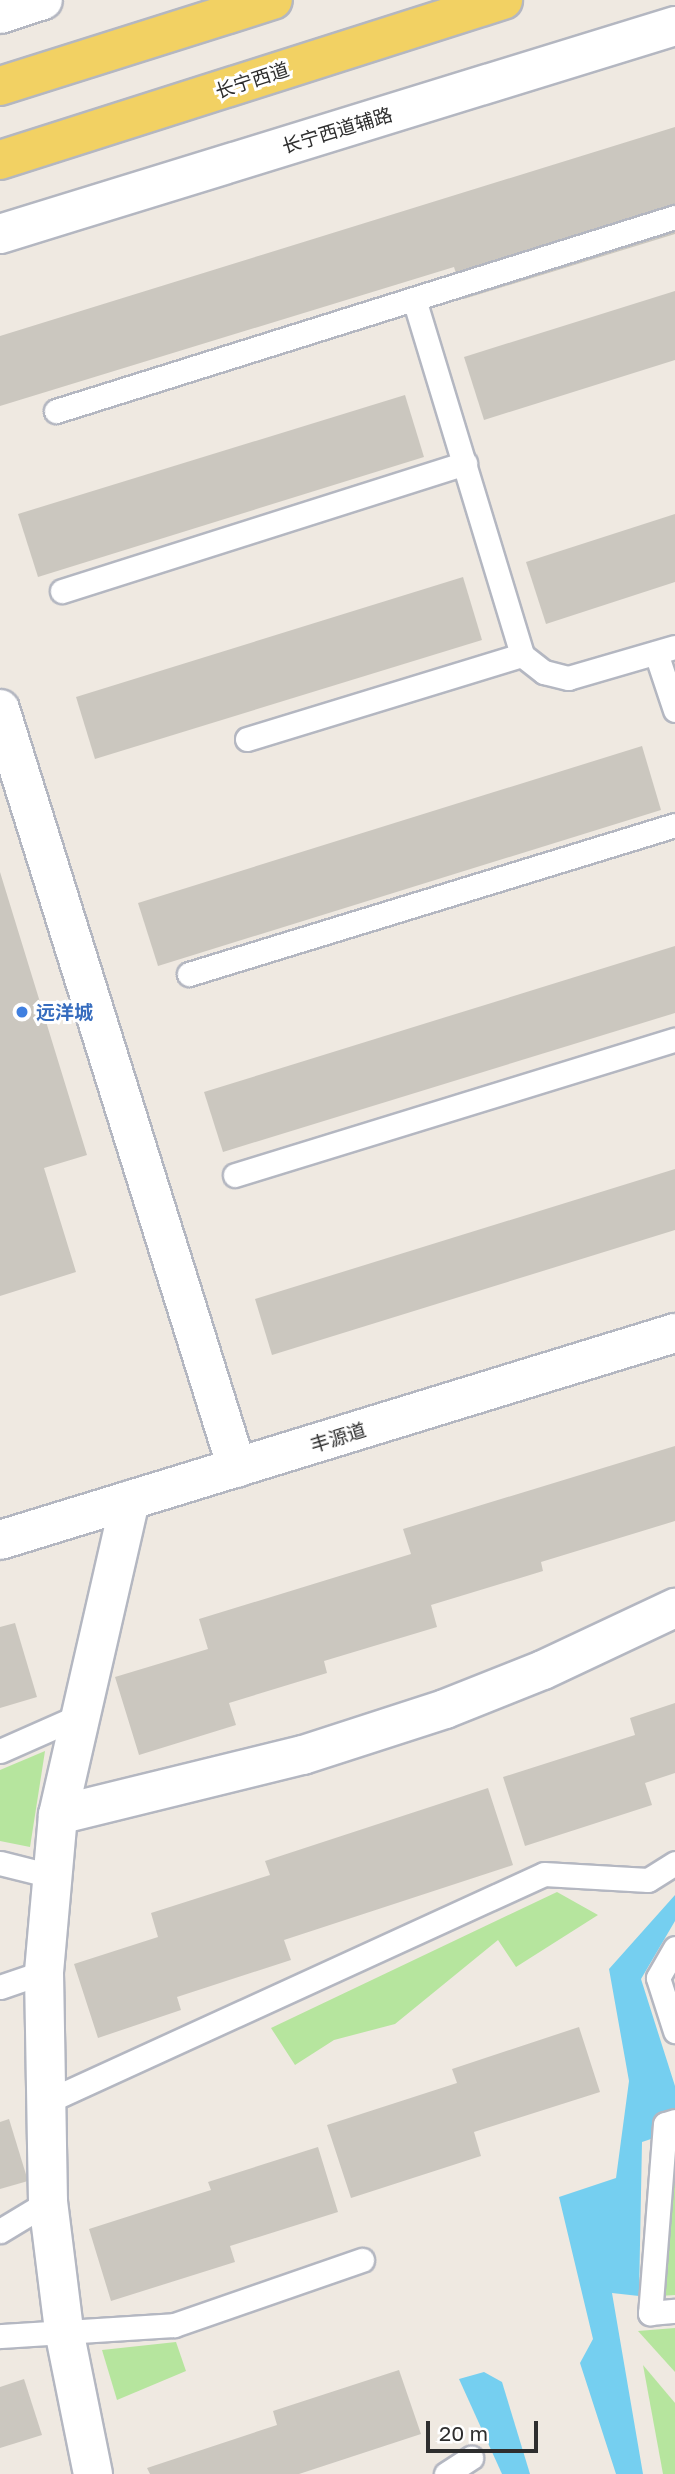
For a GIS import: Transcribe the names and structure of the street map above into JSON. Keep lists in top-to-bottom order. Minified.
{"streets":{"main road":["长宁西道"],"street":["长宁西道辅路","丰源道"]},"places":["远洋城"],"scale_bar":"20 m"}
